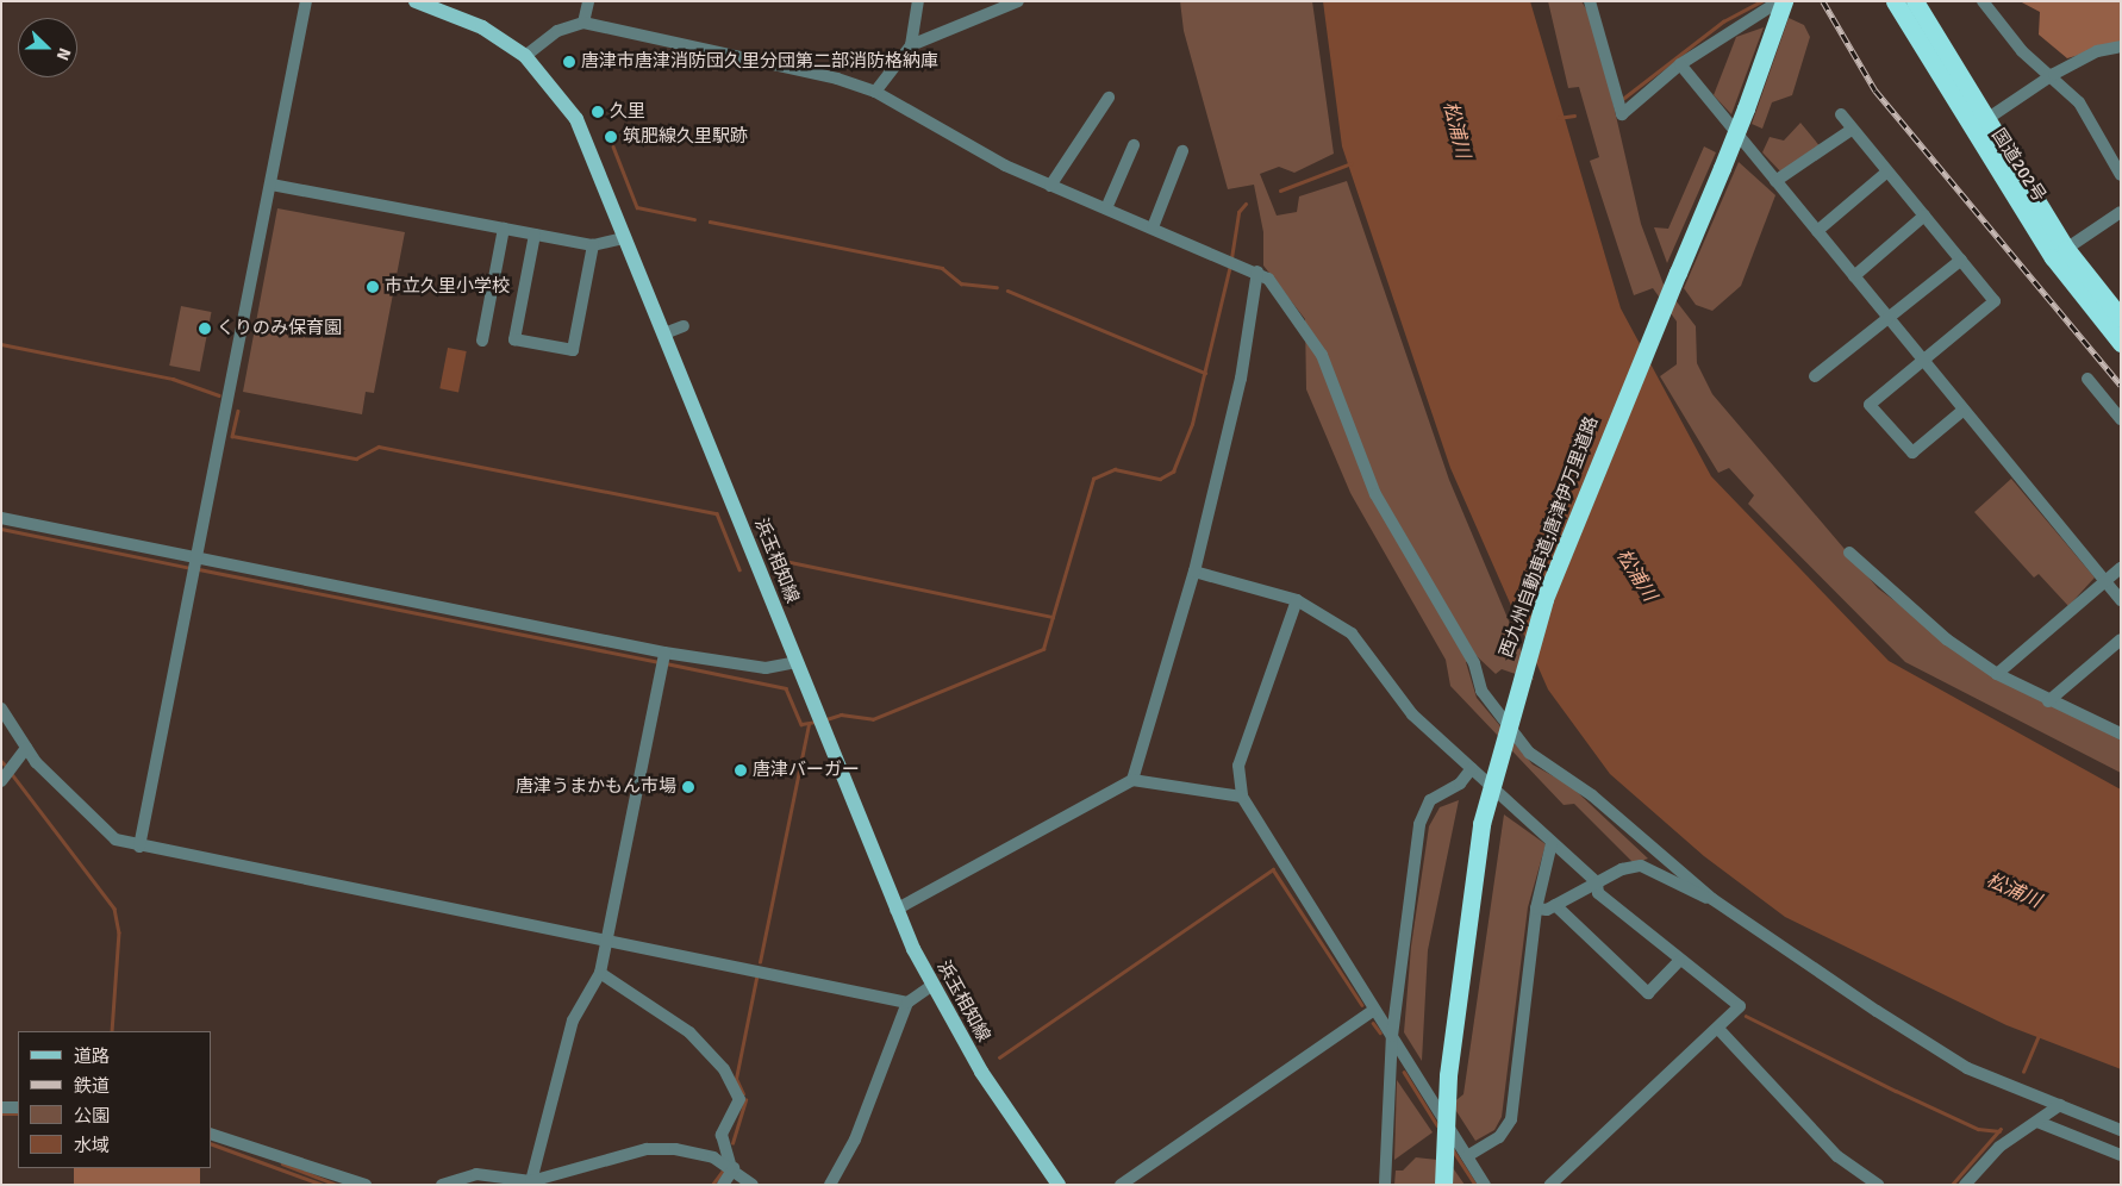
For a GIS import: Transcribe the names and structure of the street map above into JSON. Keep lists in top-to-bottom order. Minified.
{"streets":{"highway":["国道202号","西九州自動車道;唐津伊万里道路"],"main road":["浜玉相知線"]},"water":["松浦川"],"places":["唐津市唐津消防団久里分団第二部消防格納庫","久里","筑肥線久里駅跡","市立久里小学校","くりのみ保育園","唐津バーガー","唐津うまかもん市場"],"legend":["道路","鉄道","公園","水域"],"north":"right"}
